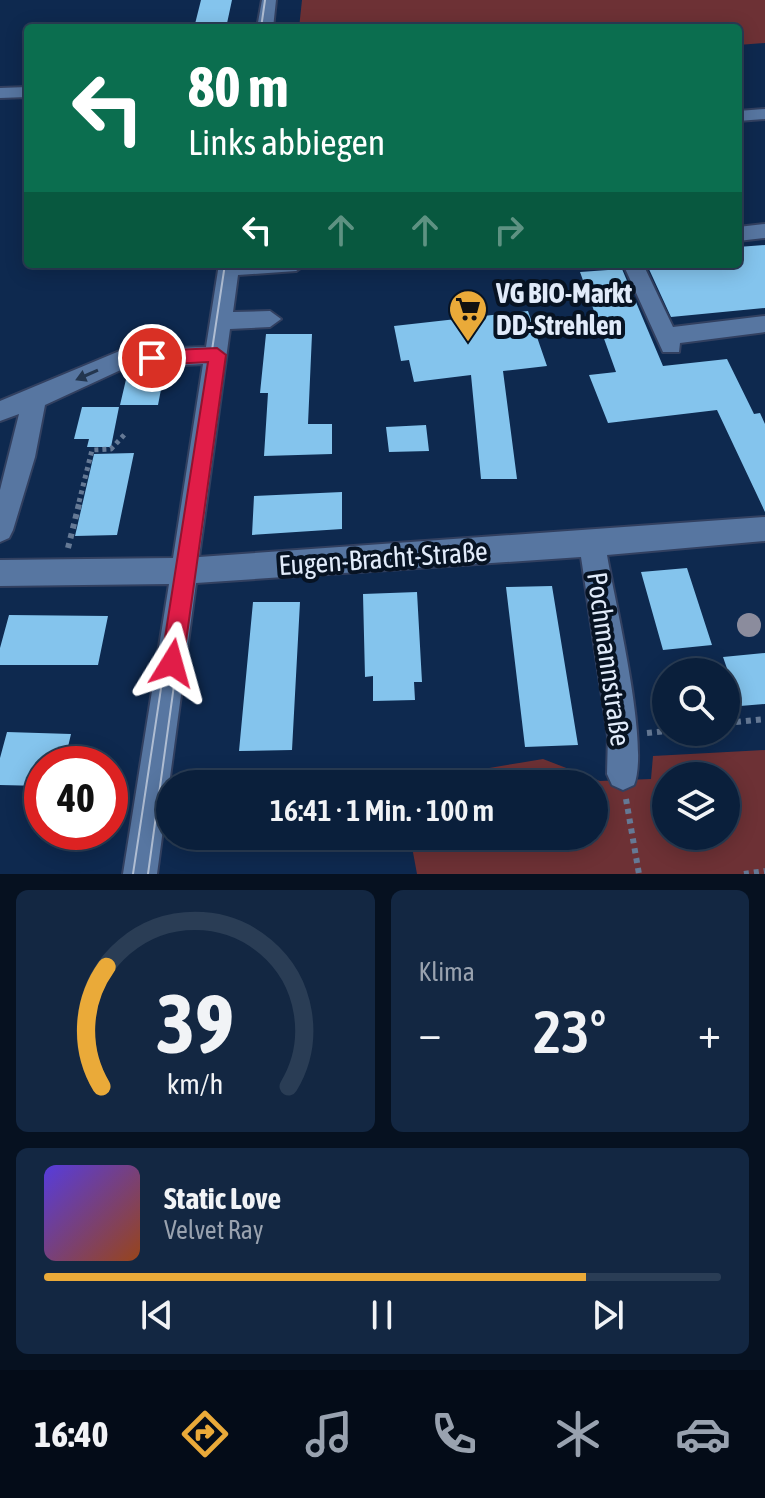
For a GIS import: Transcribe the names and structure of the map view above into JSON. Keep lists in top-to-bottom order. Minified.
{"streets":{"street":["Eugen-Bracht-Straße","Pochmannstraße"]},"crossings":[["Eugen-Bracht-Straße","Pochmannstraße"]],"places":{"supermarket":["VG BIO-Markt DD-Strehlen"]},"page":{"turn":["80 m","Links abbiegen"],"limit":"40","trip":"16:41 · 1 Min. · 100 m","tile":"Klima","heat":["−","23°","+"],"song":["Static Love","Velvet Ray"],"tabs":"16:40","gauge":["39","km/h"]}}
